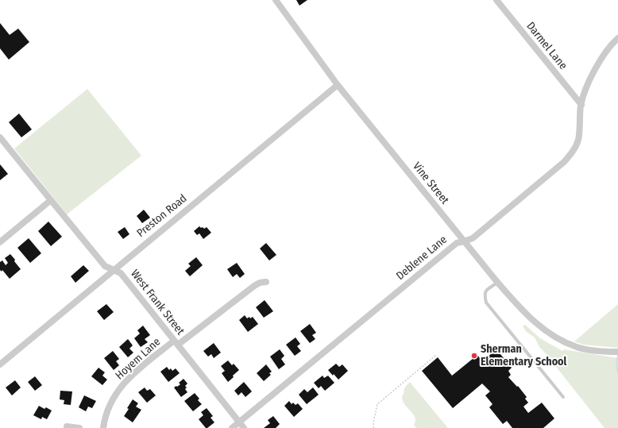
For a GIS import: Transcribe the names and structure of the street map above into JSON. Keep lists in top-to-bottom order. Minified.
{"streets":{"street":["Darmel Lane","Vine Street","Preston Road","Deblene Lane","West Frank Street","Hoyem Lane"]},"crossings":[["Darmel Lane","Deblene Lane"],["Vine Street","Preston Road"],["Vine Street","Deblene Lane"],["Preston Road","West Frank Street"],["Deblene Lane","West Frank Street"],["West Frank Street","Hoyem Lane"]],"places":["Sherman Elementary School"]}
